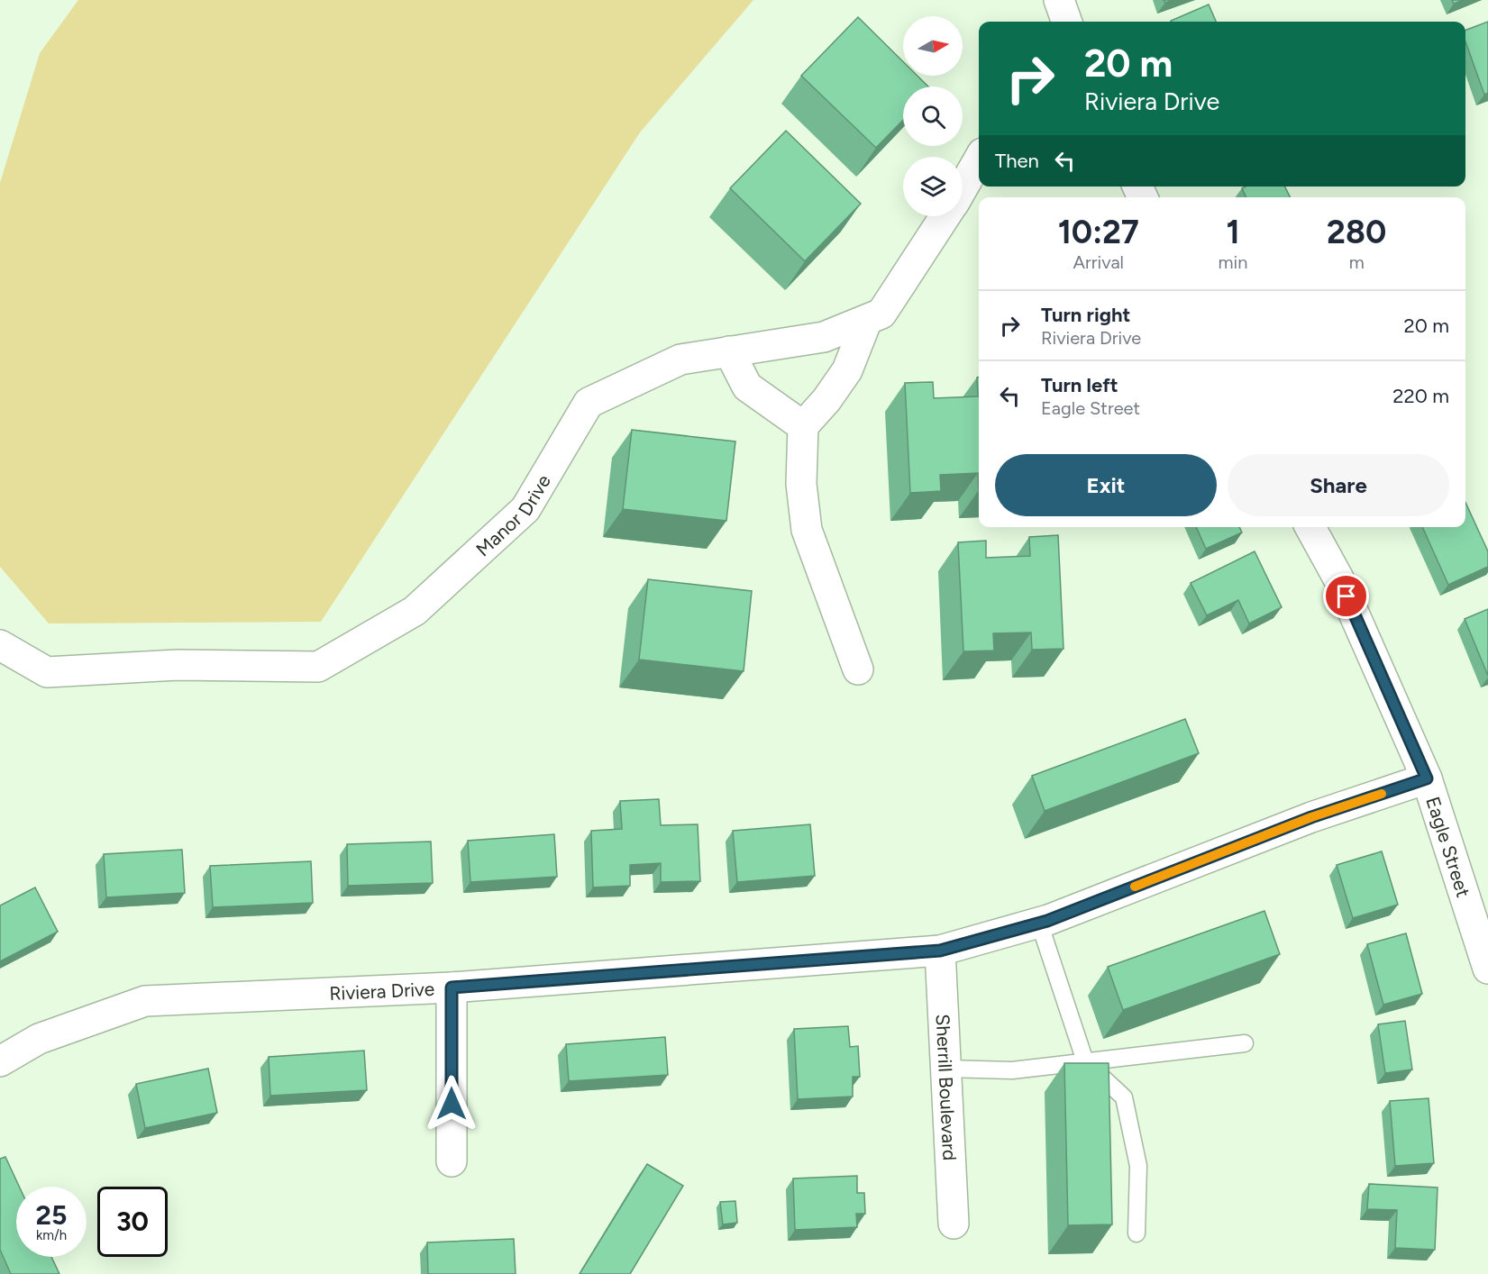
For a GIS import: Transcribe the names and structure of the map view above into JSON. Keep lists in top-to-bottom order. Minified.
{"streets":{"street":["Manor Drive","Eagle Street","Riviera Drive","Sherrill Boulevard"]},"crossings":[["Eagle Street","Riviera Drive"],["Riviera Drive","Sherrill Boulevard"]],"north":"right","page":{"turn":["20 m","Riviera Drive"],"then":"Then","eta":["10:27","Arrival","1","min","280","m"],"list":[{"name":"Turn right","note":"Riviera Drive","value":"20 m"},{"name":"Turn left","note":"Eagle Street","value":"220 m"}],"buttons":["Exit","Share"],"speed":"25 km/h","limit":"30"}}
